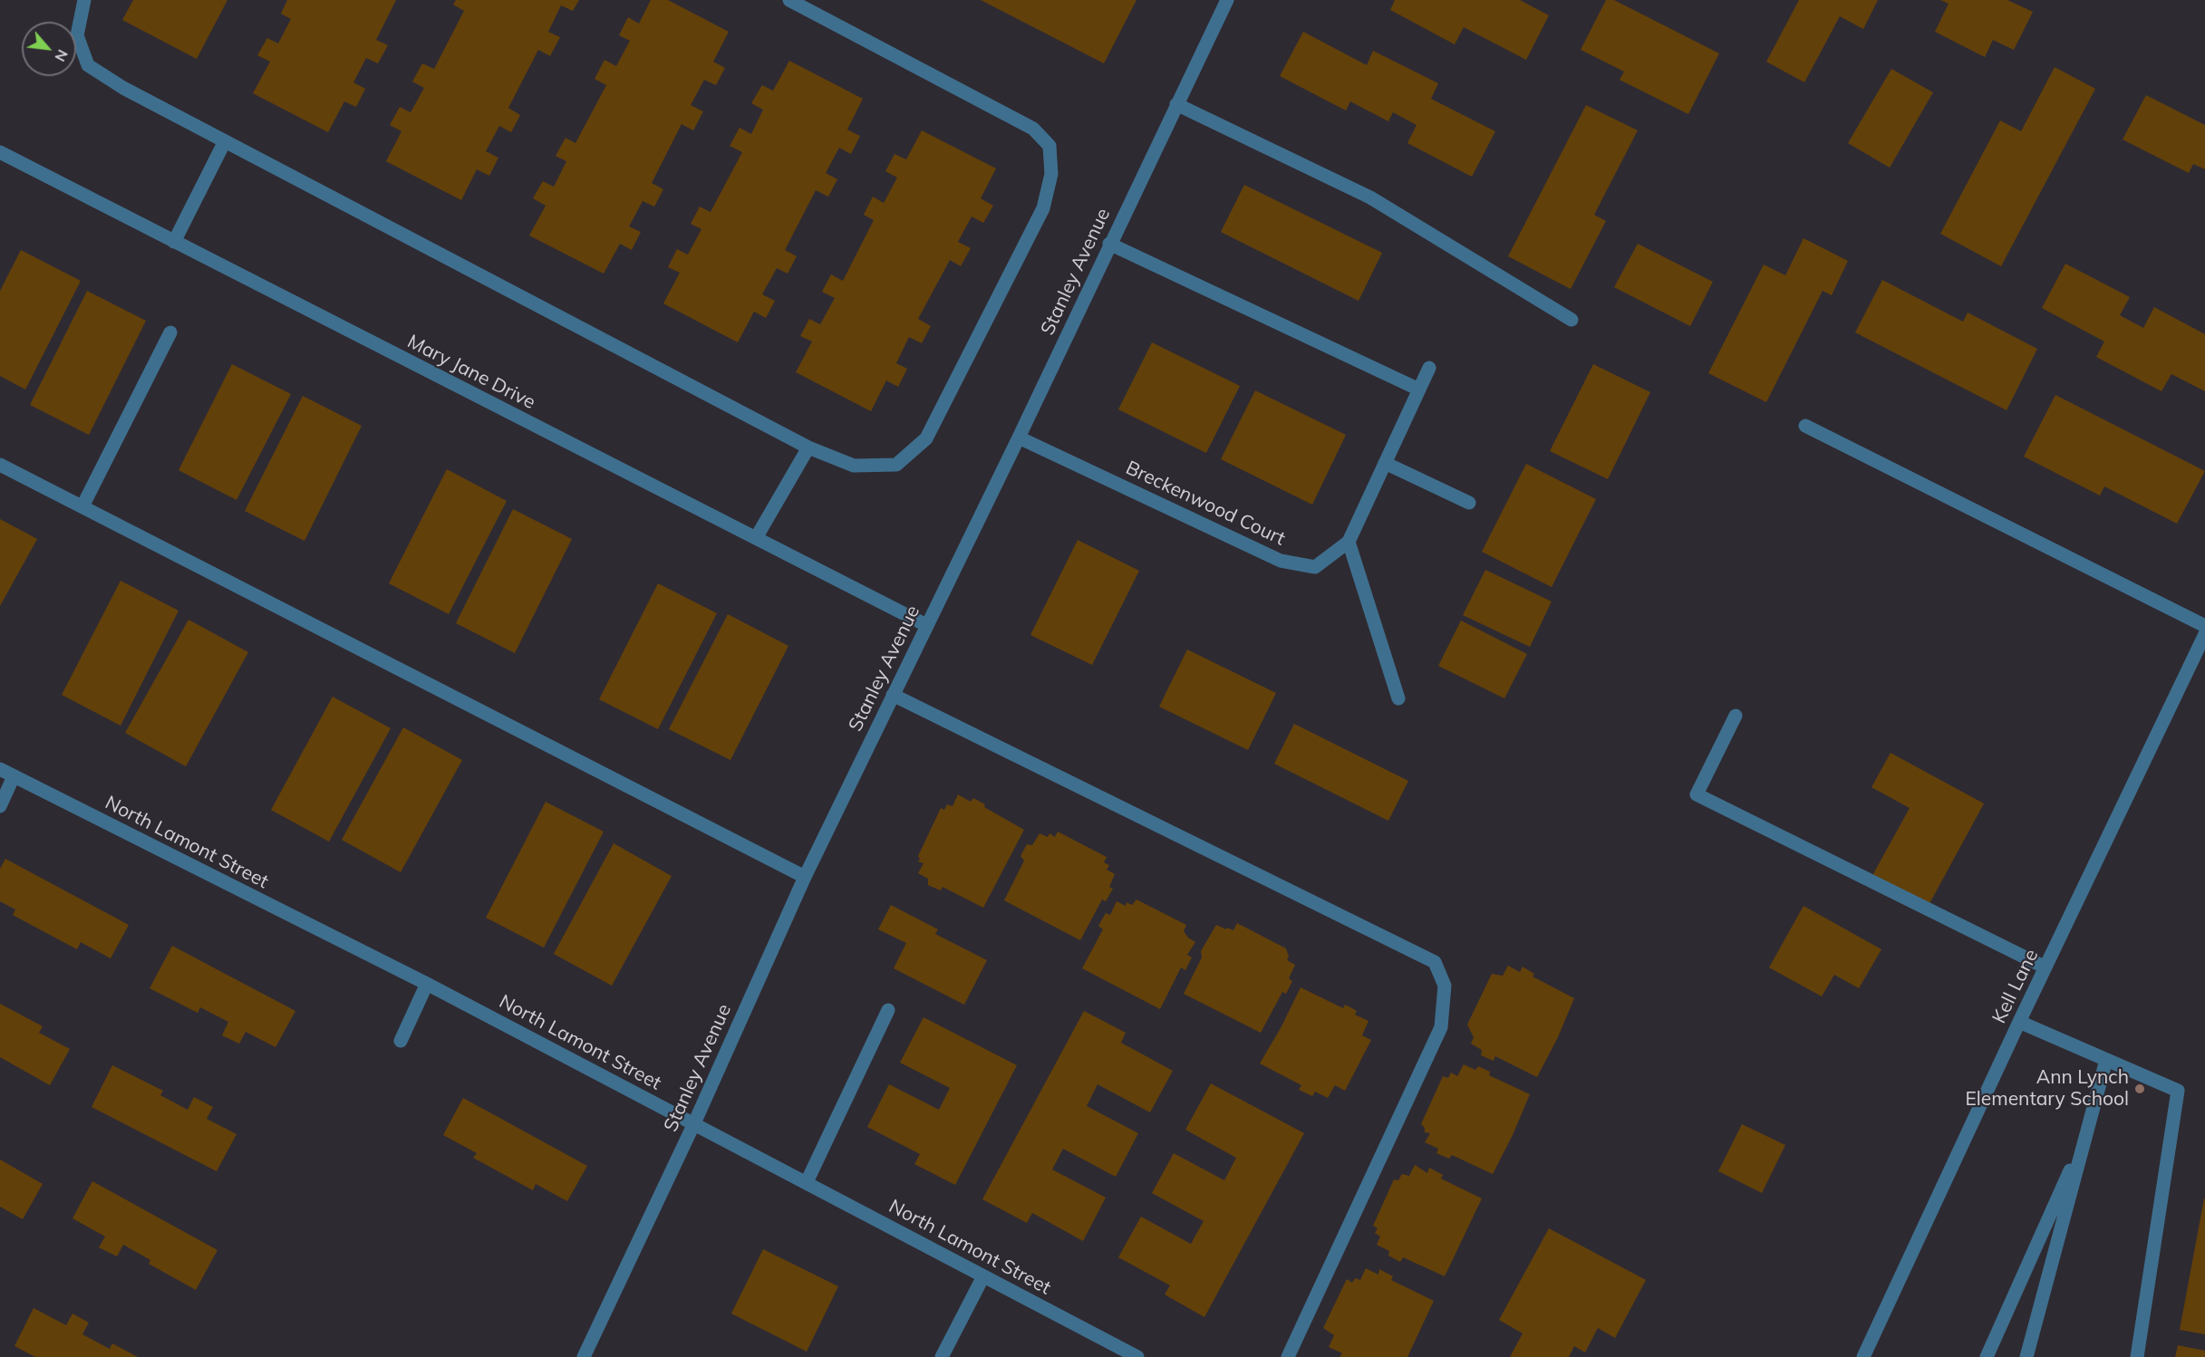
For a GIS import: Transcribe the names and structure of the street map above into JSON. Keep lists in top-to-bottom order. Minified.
{"streets":{"street":["Stanley Avenue","Mary Jane Drive","Breckenwood Court","North Lamont Street","Kell Lane"]},"crossings":[["Stanley Avenue","Mary Jane Drive"],["Stanley Avenue","Breckenwood Court"],["Stanley Avenue","North Lamont Street"]],"places":["Ann Lynch Elementary School"],"north":"bottom right"}
